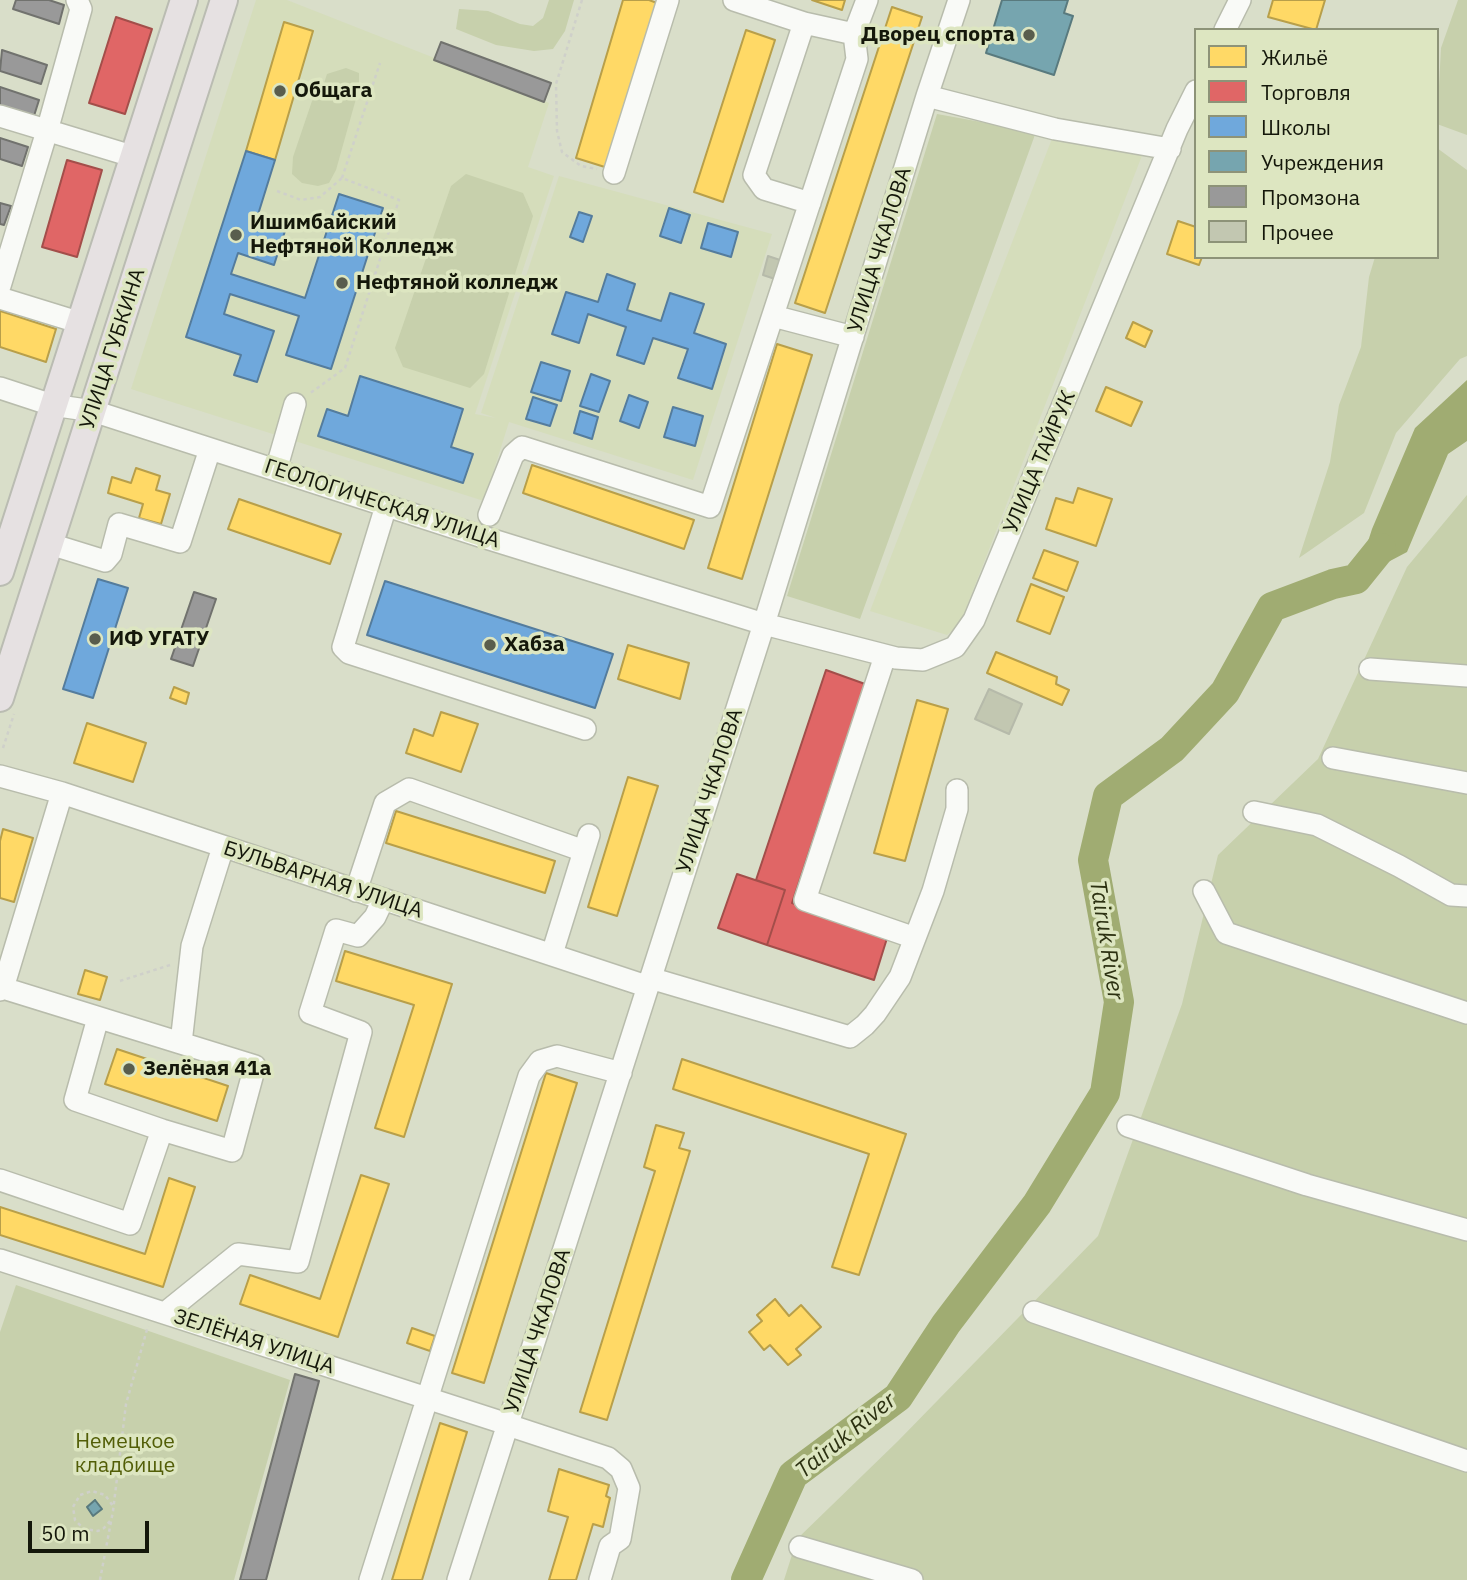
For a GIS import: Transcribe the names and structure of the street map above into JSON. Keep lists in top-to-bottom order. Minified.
{"streets":{"main road":["УЛИЦА ГУБКИНА"],"street":["УЛИЦА ЧКАЛОВА","УЛИЦА ТАЙРУК","ГЕОЛОГИЧЕСКАЯ УЛИЦА","БУЛЬВАРНАЯ УЛИЦА","ЗЕЛЁНАЯ УЛИЦА"]},"crossings":[["УЛИЦА ЧКАЛОВА","УЛИЦА ТАЙРУК"],["УЛИЦА ЧКАЛОВА","ГЕОЛОГИЧЕСКАЯ УЛИЦА"],["УЛИЦА ЧКАЛОВА","БУЛЬВАРНАЯ УЛИЦА"],["УЛИЦА ЧКАЛОВА","ЗЕЛЁНАЯ УЛИЦА"],["УЛИЦА ГУБКИНА","ГЕОЛОГИЧЕСКАЯ УЛИЦА"],["УЛИЦА ТАЙРУК","ГЕОЛОГИЧЕСКАЯ УЛИЦА"]],"water":["Tairuk River"],"parks":["Немецкое кладбище"],"places":["Дворец спорта","Общага","Ишимбайский Нефтяной Колледж","Нефтяной колледж","ИФ УГАТУ","Хабза","Зелёная 41а"],"legend":["Жильё","Торговля","Школы","Учреждения","Промзона","Прочее"],"scale_bar":"50 m"}
